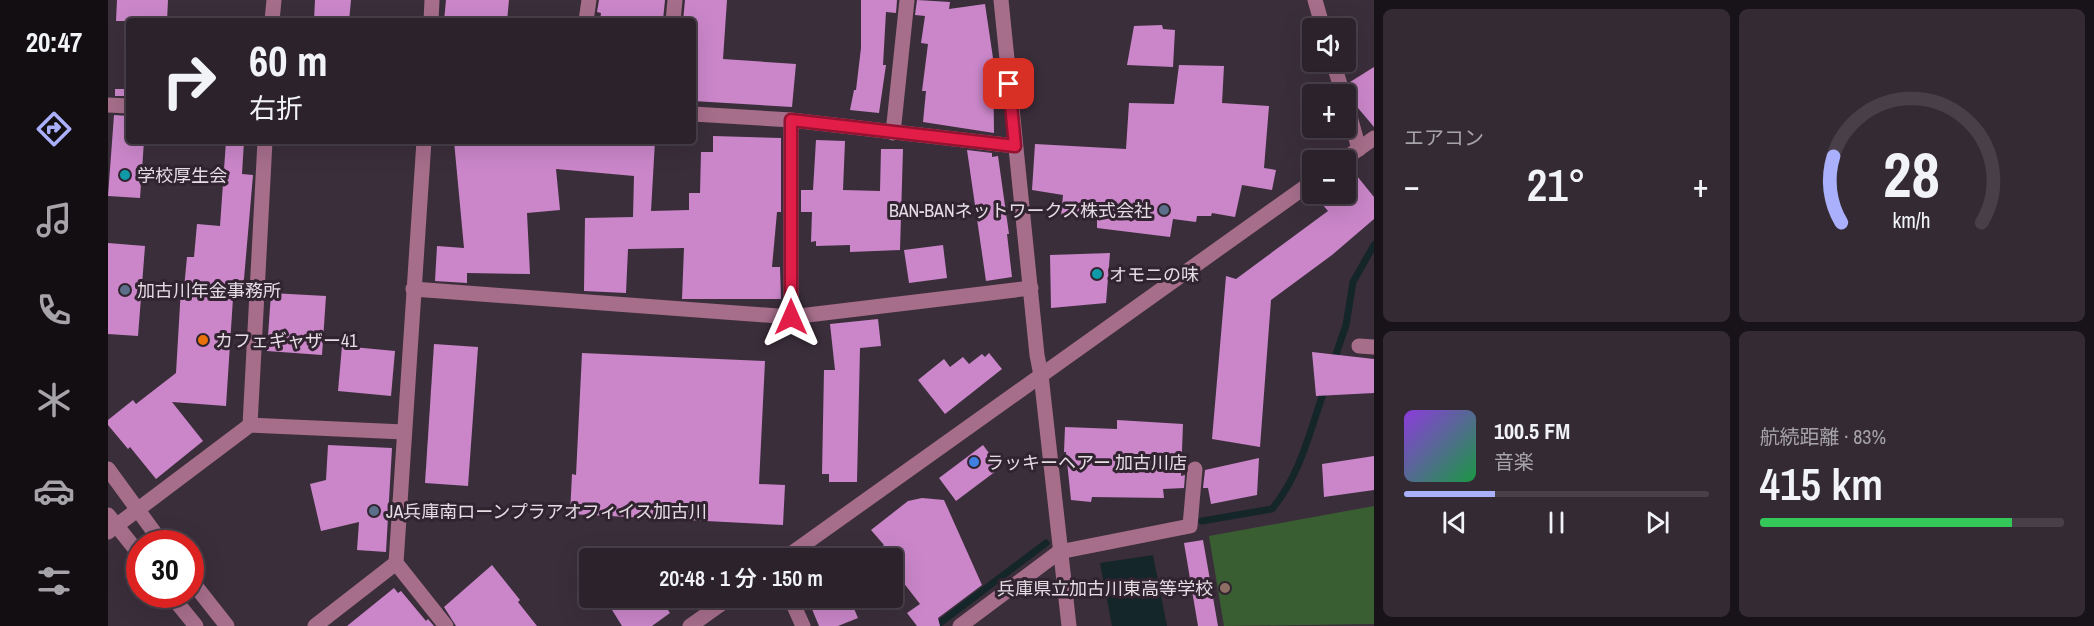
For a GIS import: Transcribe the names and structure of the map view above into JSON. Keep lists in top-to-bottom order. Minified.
{"places":["学校厚生会","BAN-BANネットワークス株式会社","オモニの味","加古川年金事務所","カフェギャザー41","ラッキーヘアー 加古川店","JA兵庫南ローンプラアオフィイス加古川","兵庫県立加古川東高等学校"],"page":{"tabs":"20:47","tile":["エアコン",["航続距離 · 83%","415 km"]],"map_buttons":["+","−"],"turn":["60 m","右折"],"heat":["−","21°","+"],"song":["100.5 FM","音楽"],"limit":"30","trip":"20:48 · 1 分 · 150 m","gauge":["28","km/h"]}}
